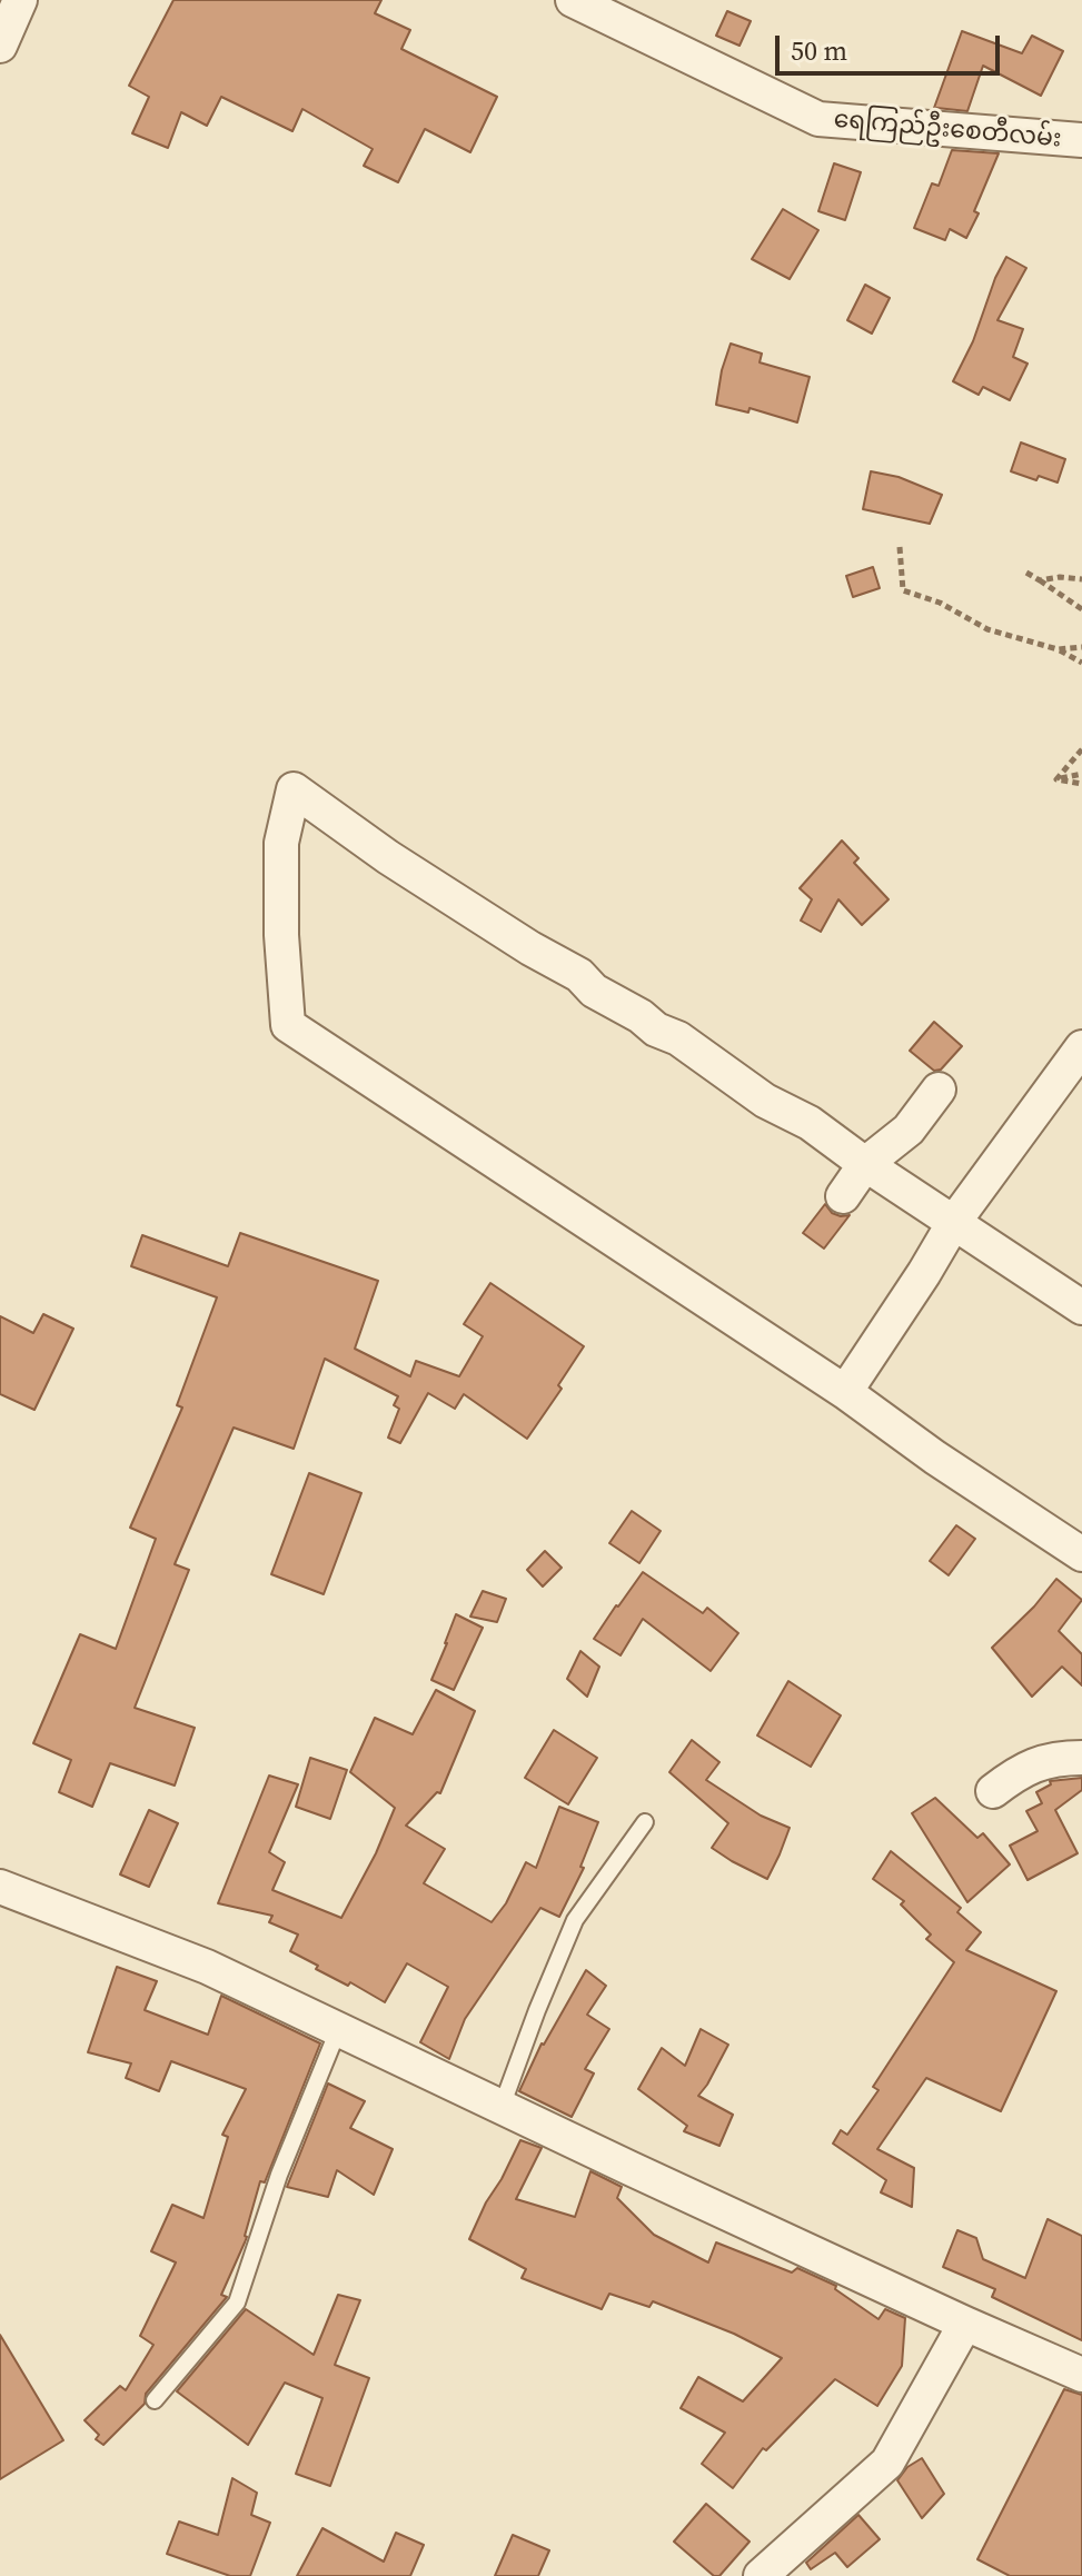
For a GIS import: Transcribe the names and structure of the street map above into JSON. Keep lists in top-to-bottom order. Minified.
{"streets":{"street":["ရေကြည်ဦးစေတီလမ်း"]},"scale_bar":"50 m"}
